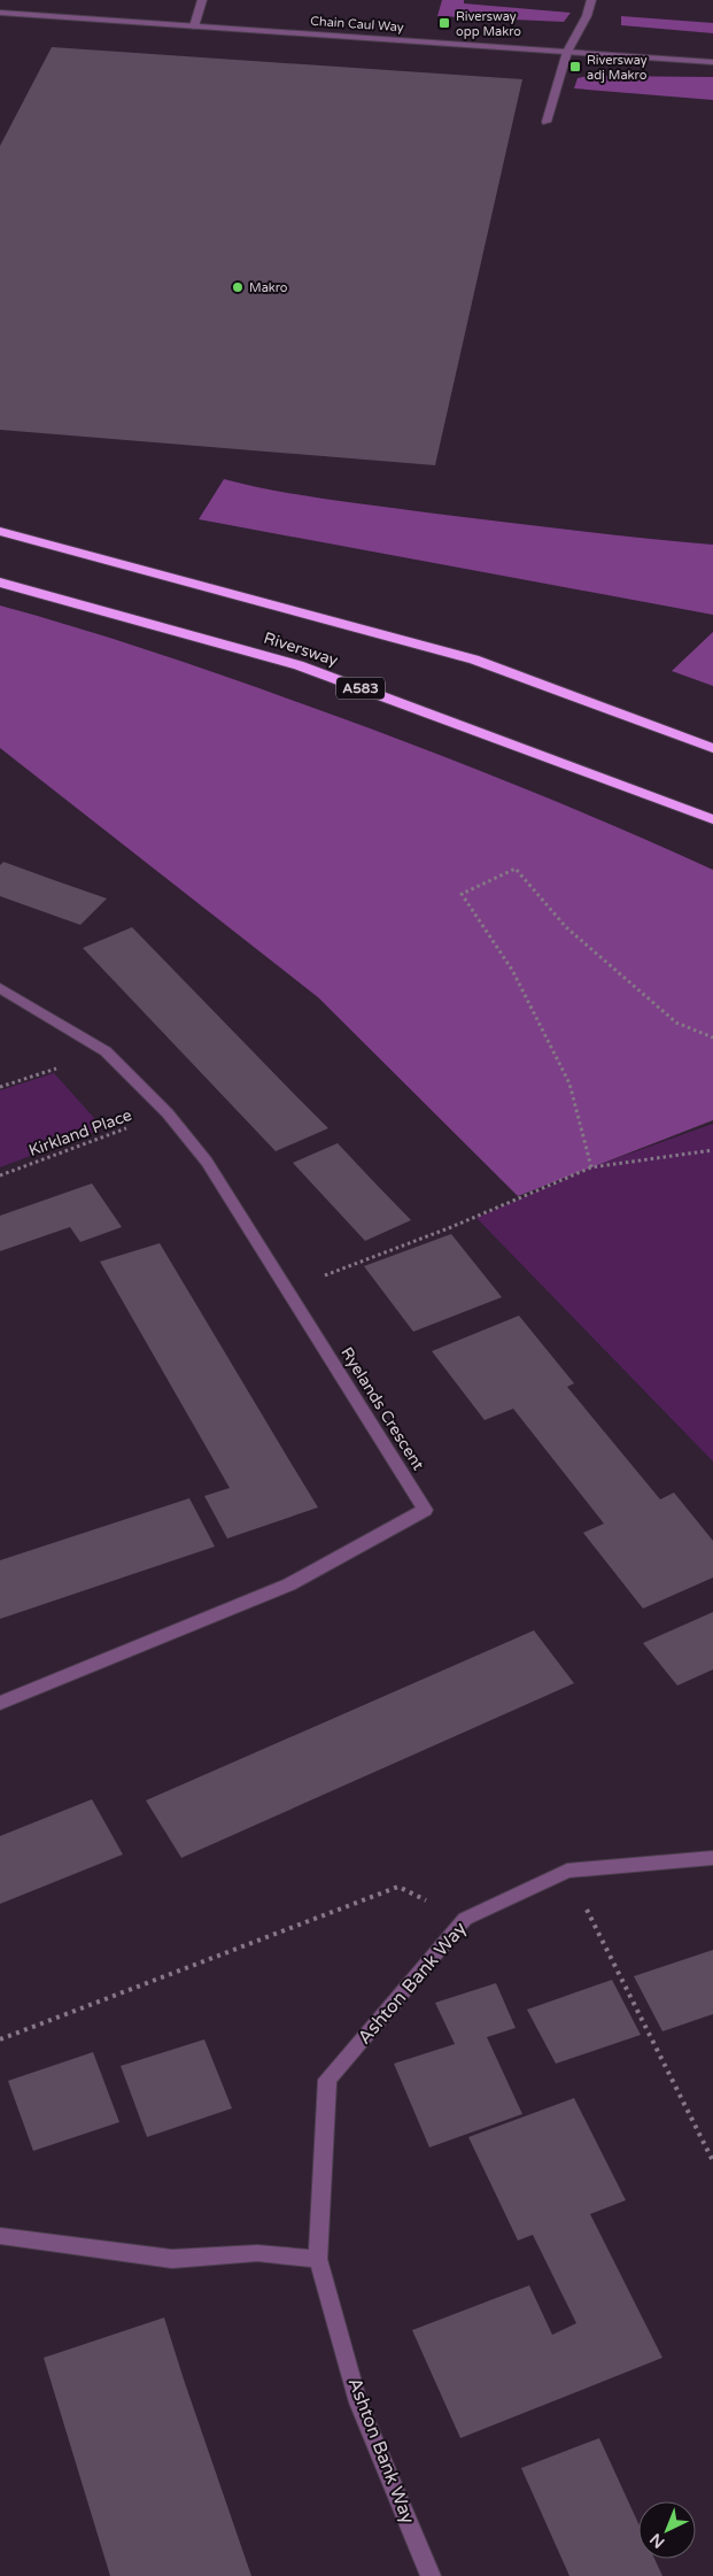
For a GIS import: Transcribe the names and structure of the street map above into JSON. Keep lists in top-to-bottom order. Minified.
{"streets":{"highway":["Riversway","A583"],"street":["Chain Caul Way","Ryelands Crescent","Ashton Bank Way"],"path":["Kirkland Place"]},"crossings":[["Kirkland Place","Ryelands Crescent"]],"places":{"transit":["Riversway opp Makro","Riversway adj Makro"],"other":["Makro"]},"north":"bottom left"}
